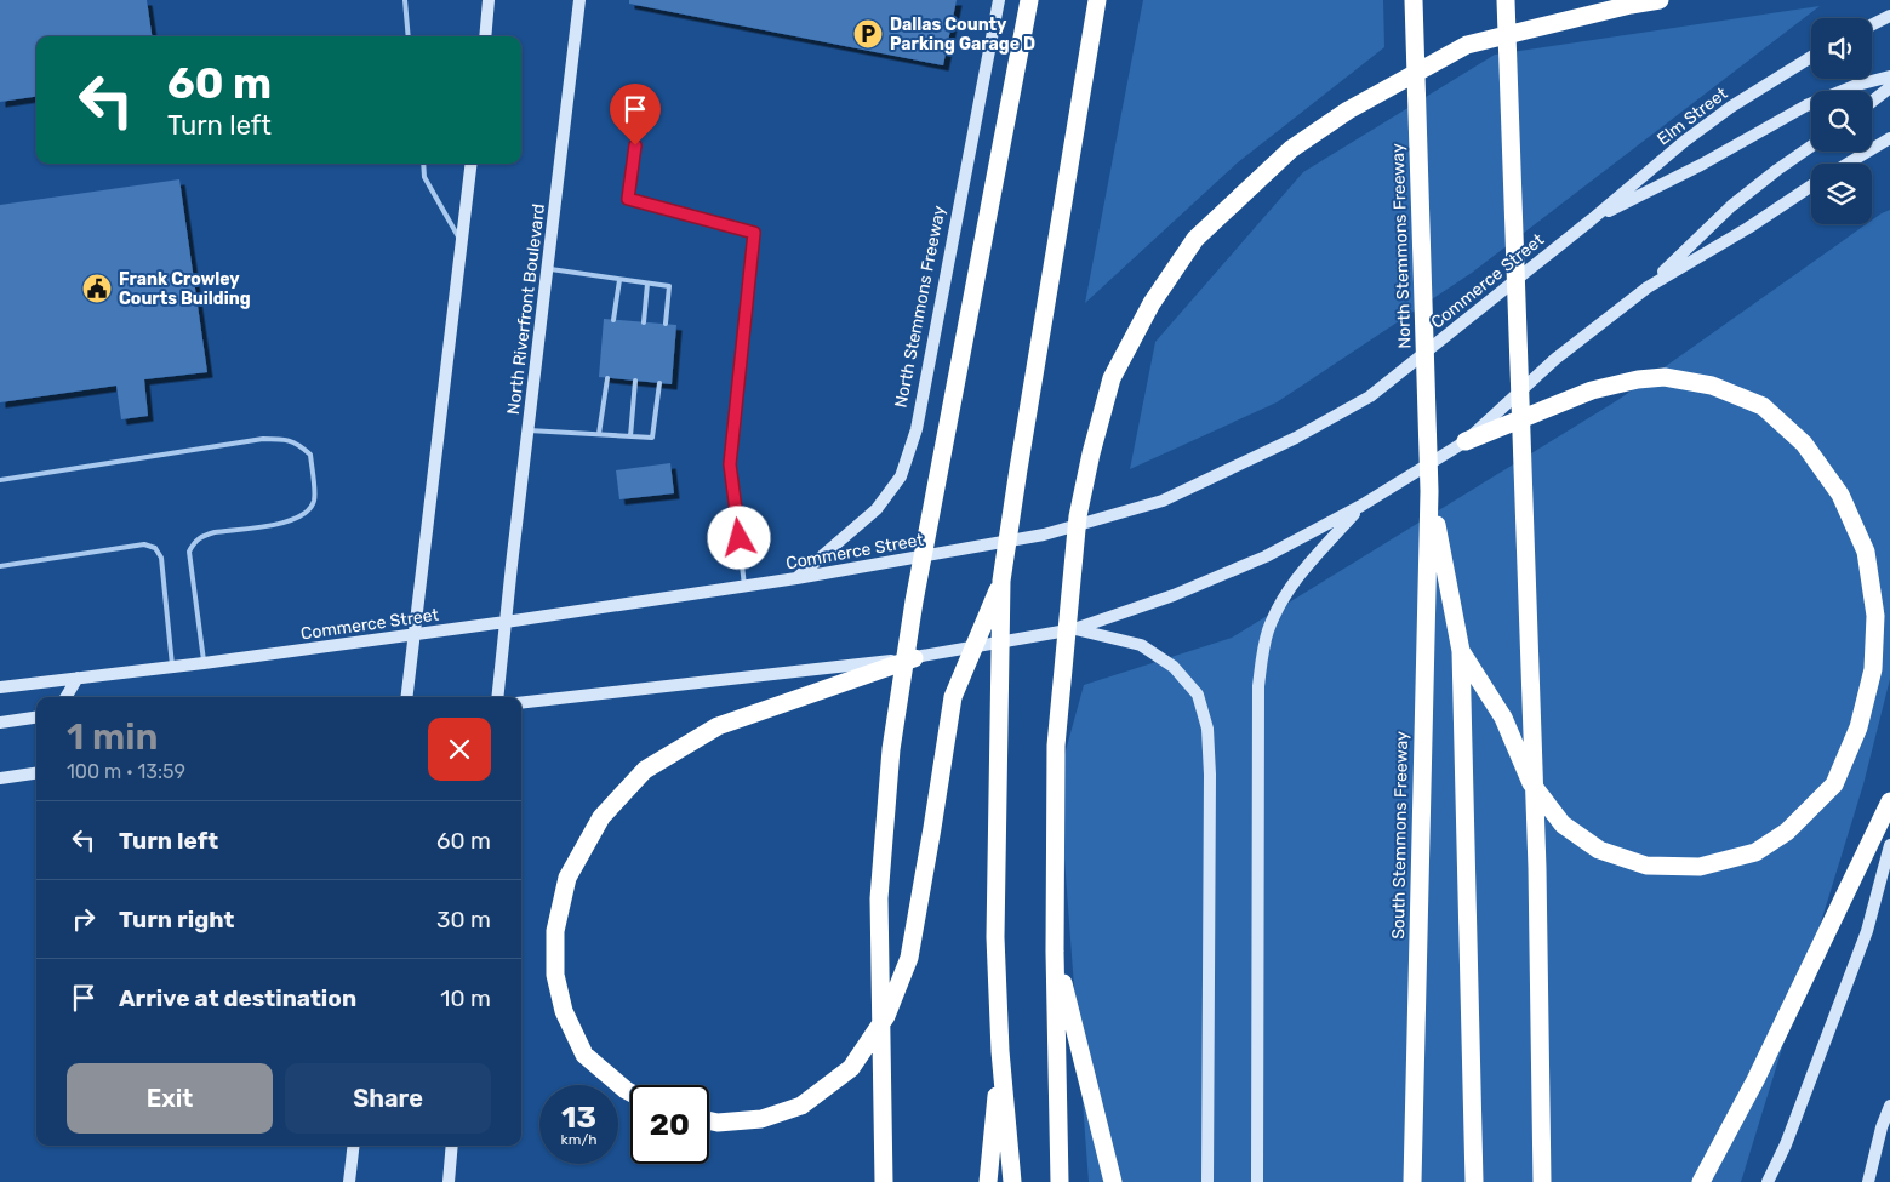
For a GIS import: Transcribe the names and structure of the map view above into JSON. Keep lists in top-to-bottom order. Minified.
{"streets":{"highway":["North Stemmons Freeway","South Stemmons Freeway"],"main road":["Elm Street","Commerce Street","North Riverfront Boulevard"]},"crossings":[["Elm Street","Commerce Street"],["North Stemmons Freeway","Commerce Street"],["North Stemmons Freeway","South Stemmons Freeway"],["Commerce Street","North Riverfront Boulevard"]],"places":{"parking":["Dallas County Parking Garage D"],"public building":["Frank Crowley Courts Building"]},"page":{"turn":["60 m","Turn left"],"heading":["1 min","100 m · 13:59"],"list":[{"name":"Turn left","value":"60 m"},{"name":"Turn right","value":"30 m"},{"name":"Arrive at destination","value":"10 m"}],"buttons":["Exit","Share"],"speed":"13 km/h","limit":"20"}}
